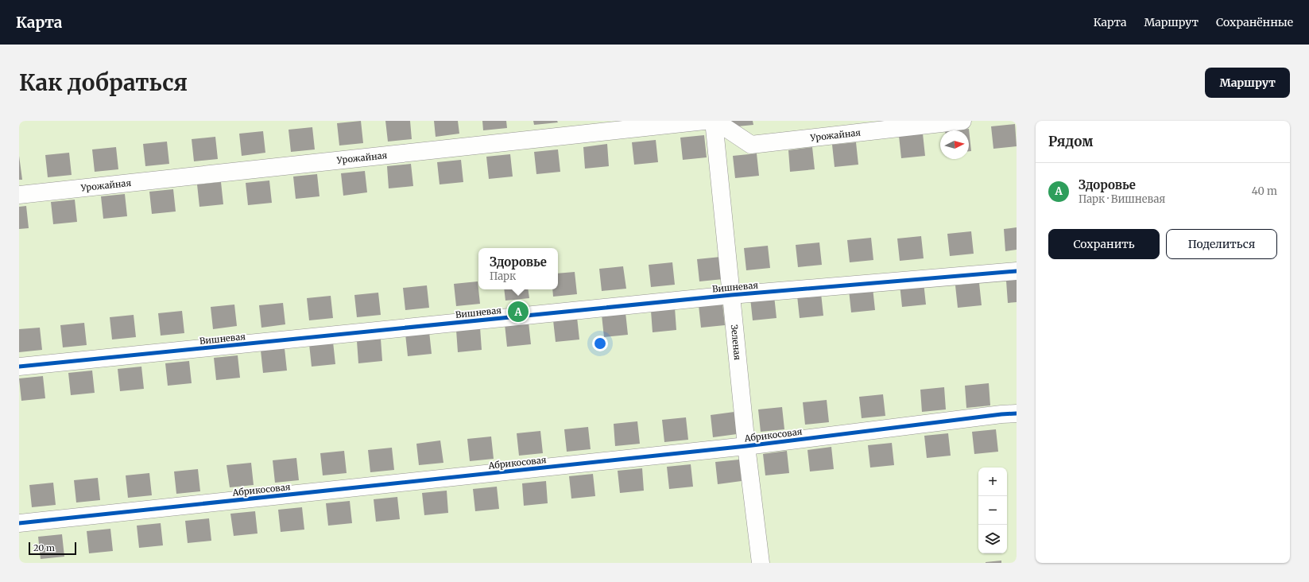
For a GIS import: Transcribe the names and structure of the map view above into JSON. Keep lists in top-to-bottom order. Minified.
{"streets":{"street":["Урожайная","Вишневая","Зеленая","Абрикосовая"]},"crossings":[["Урожайная","Зеленая"],["Вишневая","Зеленая"],["Зеленая","Абрикосовая"]],"scale_bar":"20 m","north":"right","page":{"header":"Карта","nav":["Карта","Маршрут","Сохранённые"],"buttons":["Маршрут",["Сохранить","Поделиться"]],"title":"Как добраться","heading":"Рядом","list":[{"mark":"A","name":"Здоровье","note":"Парк · Вишневая","value":"40 m"}],"popup":["Здоровье","Парк"],"pins":"A","map_buttons":["+","−"],"scale":"20 m"}}
